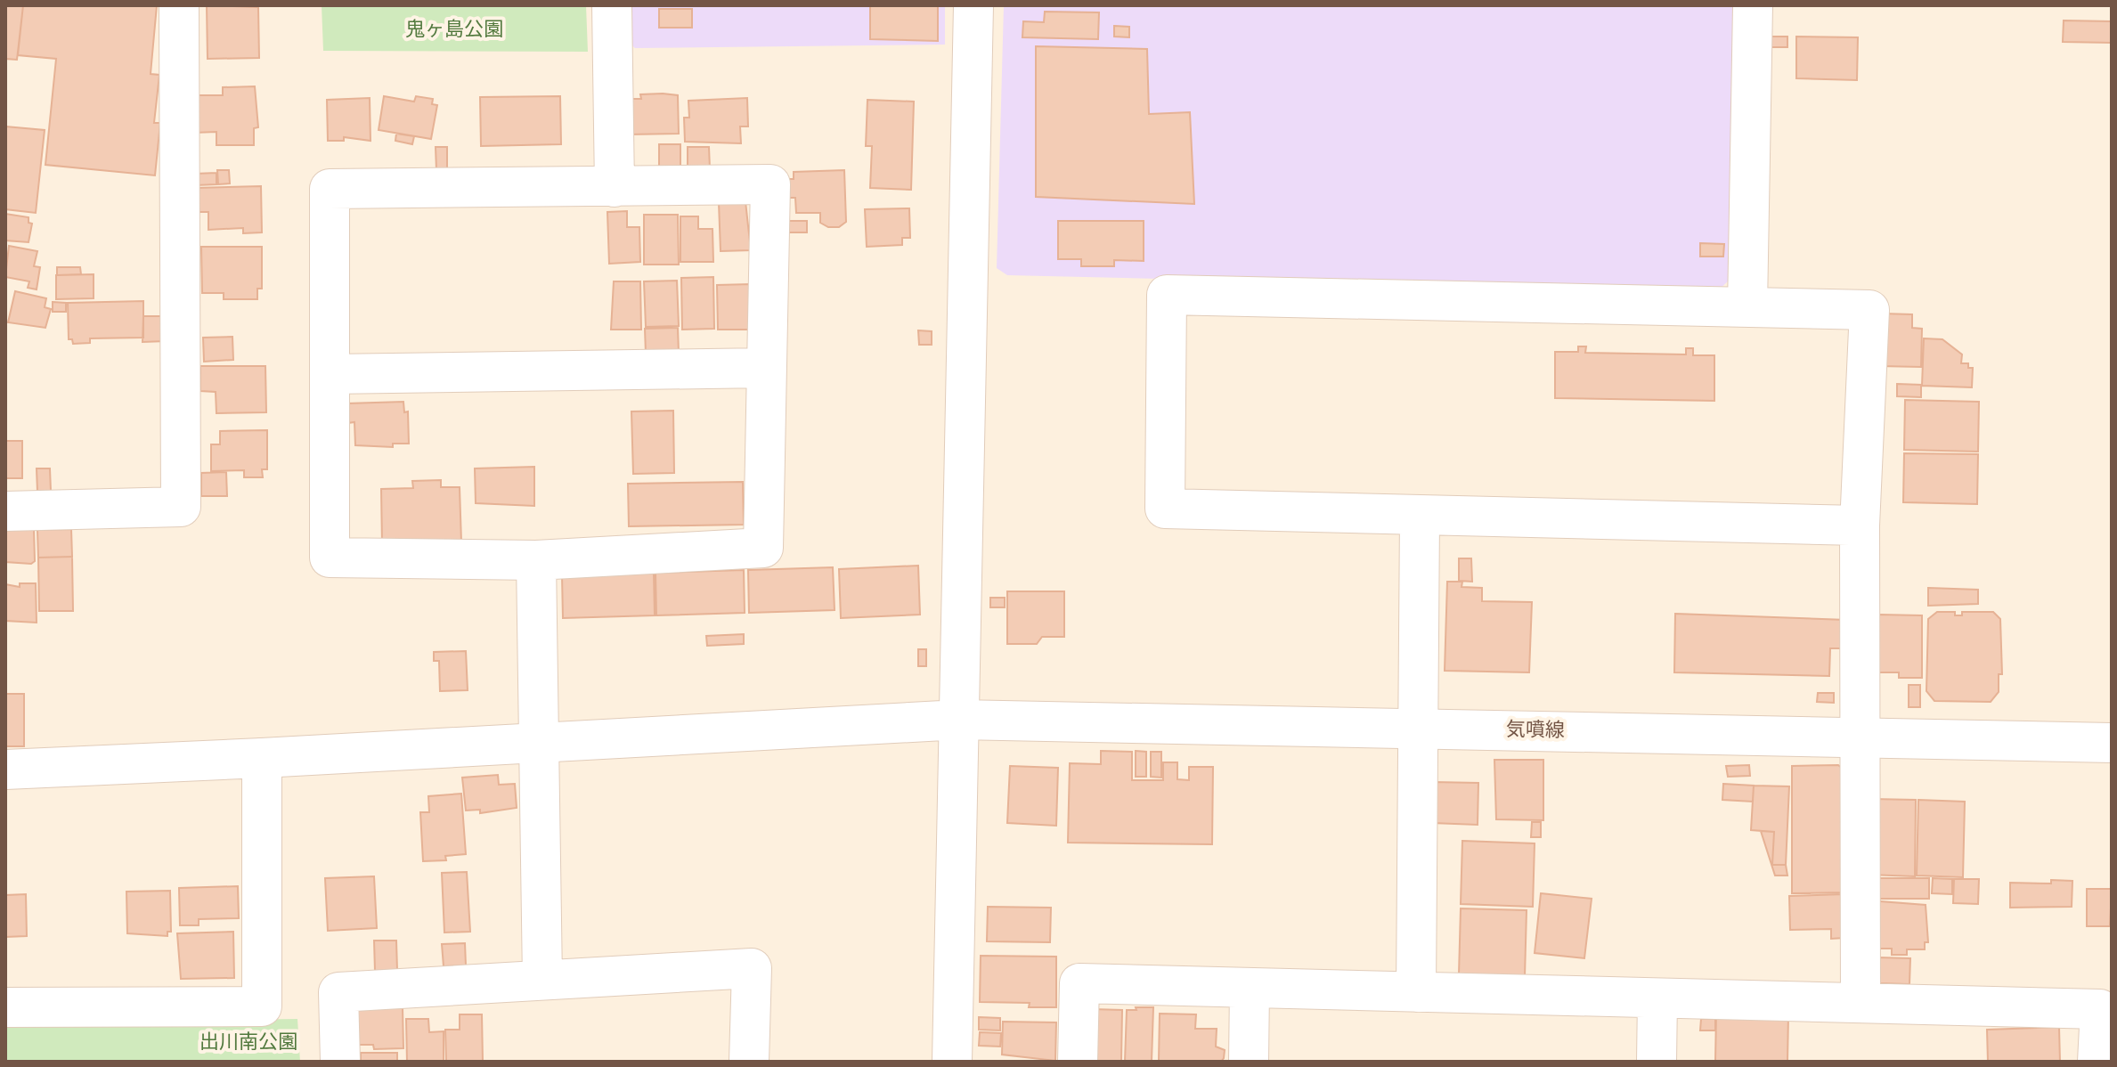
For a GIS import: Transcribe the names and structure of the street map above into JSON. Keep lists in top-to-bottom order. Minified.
{"streets":{"street":["気噴線"]},"parks":["鬼ヶ島公園","出川南公園"]}
